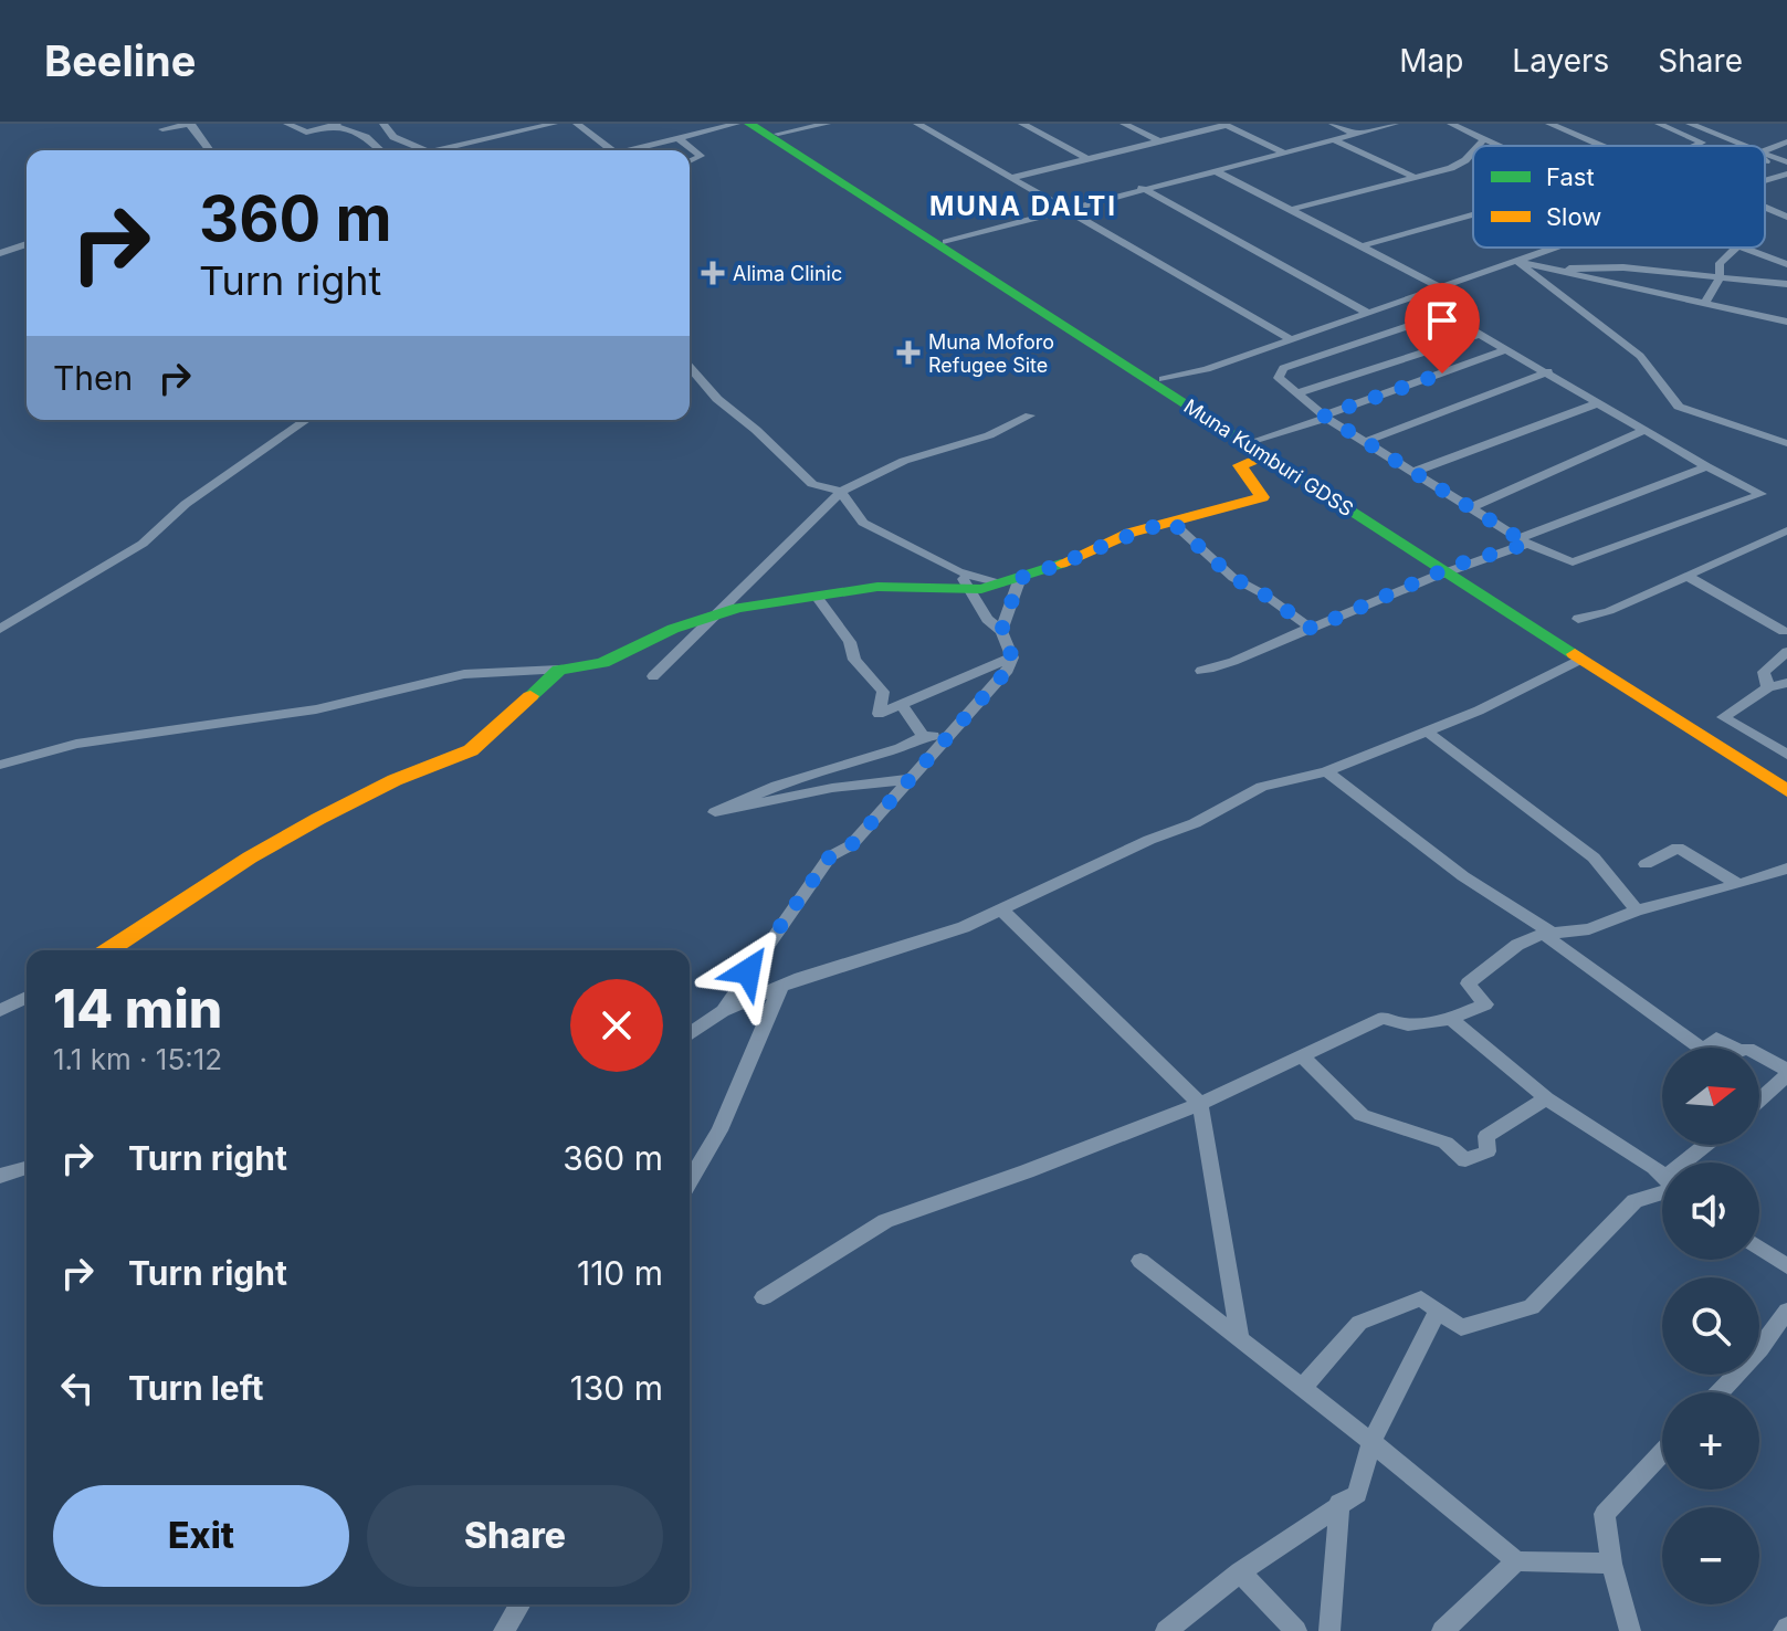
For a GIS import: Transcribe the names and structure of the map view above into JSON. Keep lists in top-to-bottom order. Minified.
{"streets":{"main road":["Muna Kumburi GDSS"]},"districts":["MUNA DALTI"],"places":{"health":["Alima Clinic","Muna Moforo Refugee Site"]},"legend":["Fast","Slow"],"north":"right","page":{"header":"Beeline","nav":["Map","Layers","Share"],"turn":["360 m","Turn right"],"then":"Then","heading":["14 min","1.1 km · 15:12"],"map_buttons":["+","−"],"list":[{"name":"Turn right","value":"360 m"},{"name":"Turn right","value":"110 m"},{"name":"Turn left","value":"130 m"}],"buttons":["Exit","Share"]}}
